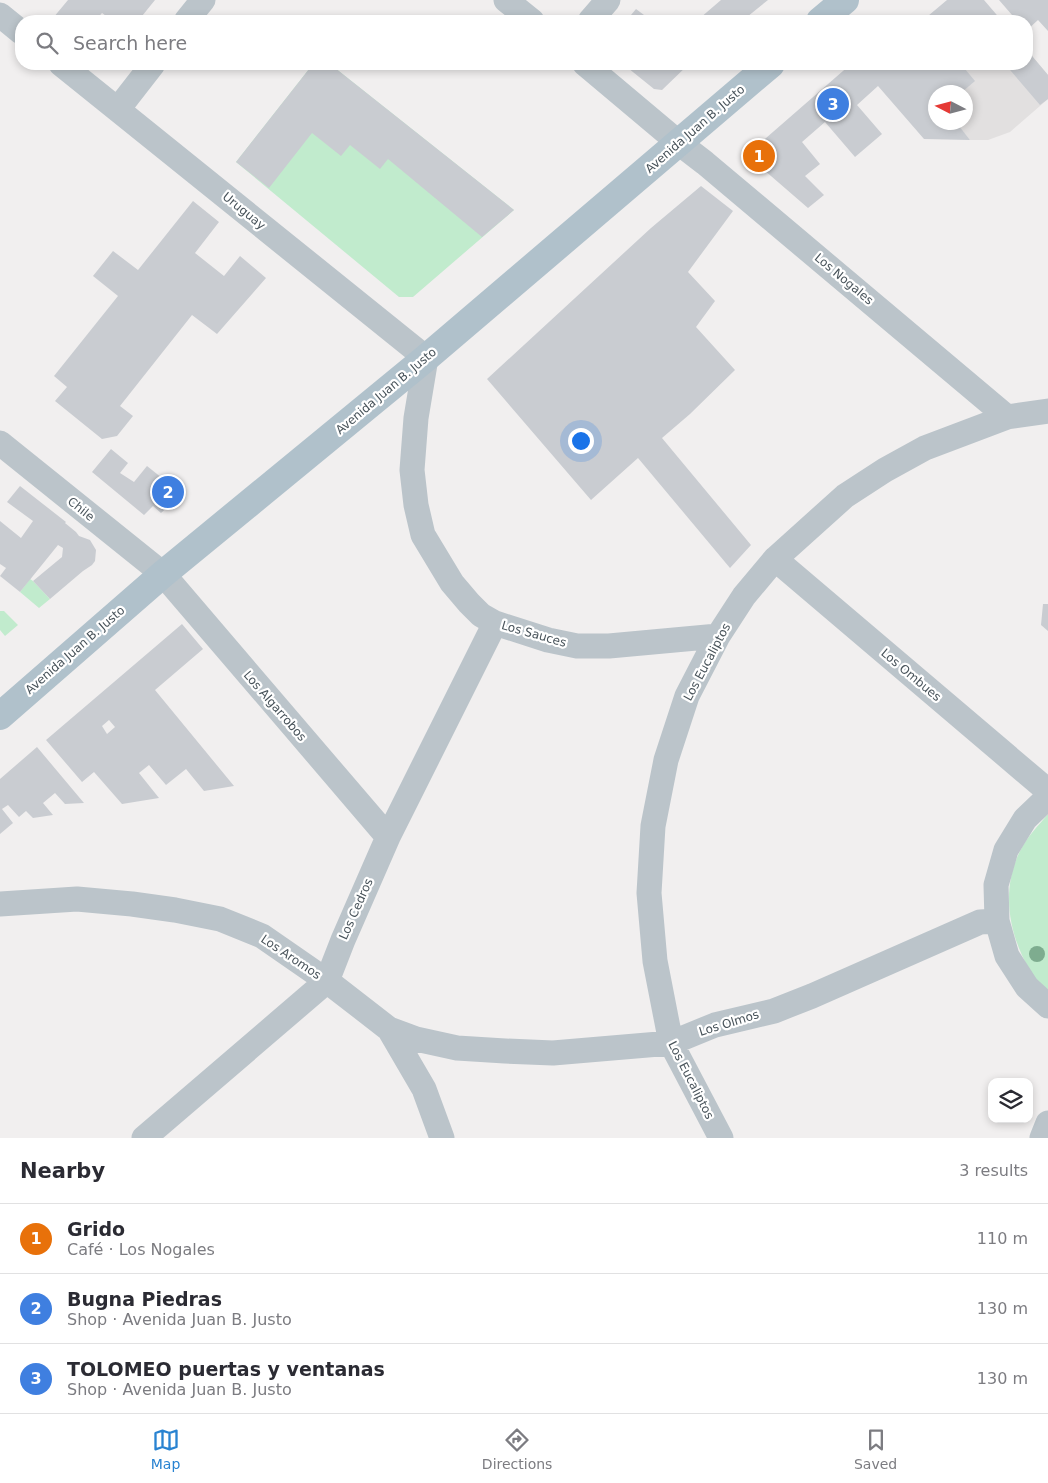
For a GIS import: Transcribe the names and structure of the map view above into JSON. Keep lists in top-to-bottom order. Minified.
{"streets":{"main road":["Avenida Juan B. Justo"],"street":["Uruguay","Los Nogales","Chile","Los Sauces","Los Eucaliptos","Los Ombues","Los Algarrobos","Los Cedros","Los Aromos","Los Olmos"]},"crossings":[["Avenida Juan B. Justo","Uruguay"],["Avenida Juan B. Justo","Los Nogales"],["Avenida Juan B. Justo","Chile"],["Avenida Juan B. Justo","Los Sauces"],["Avenida Juan B. Justo","Los Algarrobos"],["Uruguay","Los Sauces"],["Los Nogales","Los Eucaliptos"],["Chile","Los Algarrobos"],["Los Sauces","Los Eucaliptos"],["Los Sauces","Los Cedros"],["Los Eucaliptos","Los Ombues"],["Los Eucaliptos","Los Olmos"],["Los Algarrobos","Los Cedros"],["Los Cedros","Los Aromos"],["Los Aromos","Los Olmos"]],"north":"left","page":{"search":"Search here","pins":["3","1","2"],"heading":["Nearby","3 results"],"list":[{"mark":"1","name":"Grido","note":"Café · Los Nogales","value":"110 m"},{"mark":"2","name":"Bugna Piedras","note":"Shop · Avenida Juan B. Justo","value":"130 m"},{"mark":"3","name":"TOLOMEO puertas y ventanas","note":"Shop · Avenida Juan B. Justo","value":"130 m"}],"nav":["Map","Directions","Saved"]}}
